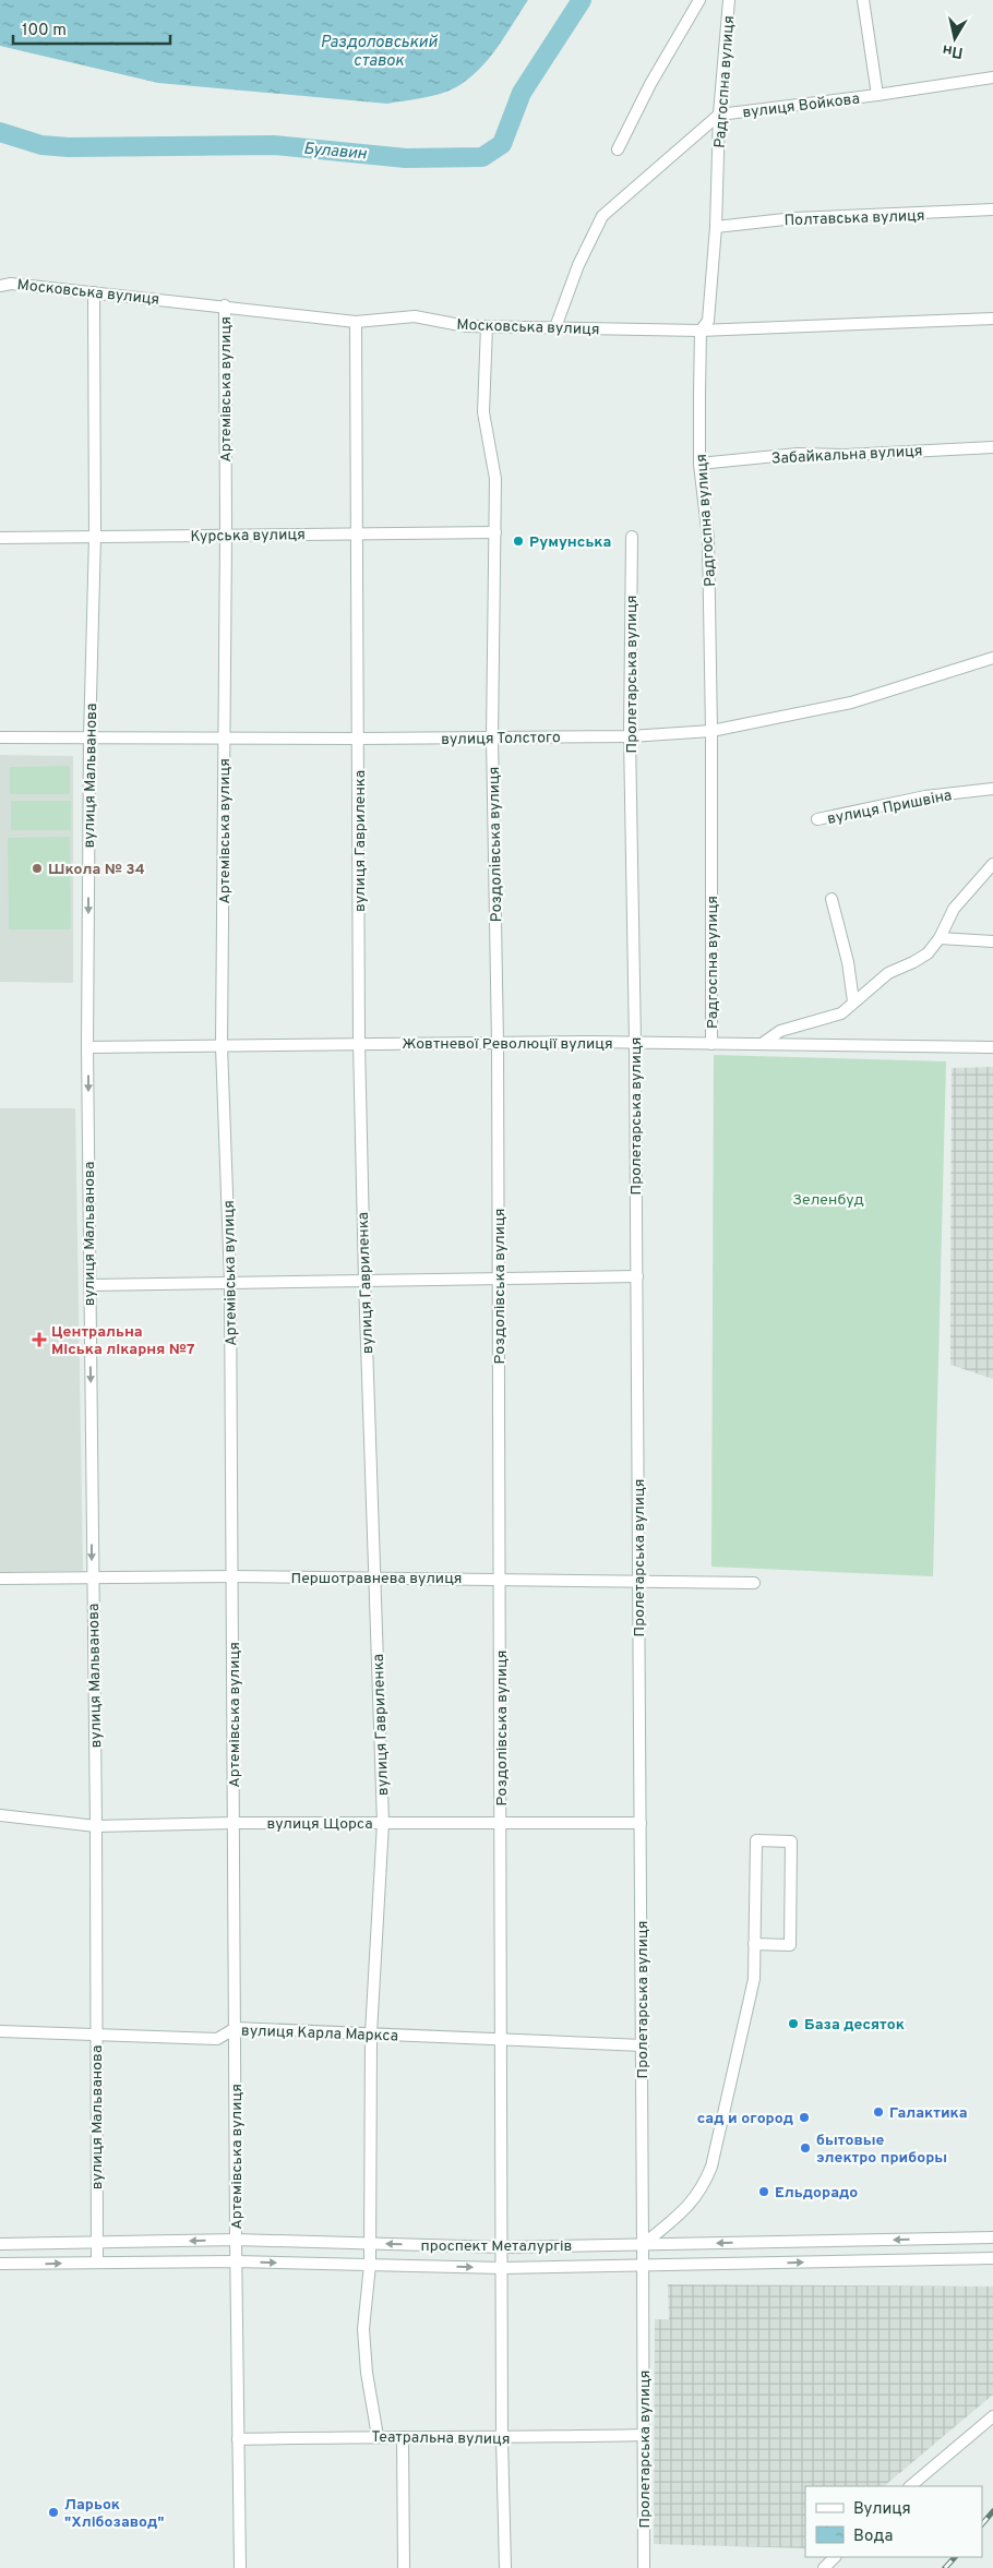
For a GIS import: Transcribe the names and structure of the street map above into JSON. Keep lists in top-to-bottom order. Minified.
{"streets":{"street":["Радгоспна вулиця","вулиця Войкова","Полтавська вулиця","Московська вулиця","Артемівська вулиця","Забайкальна вулиця","Курська вулиця","Пролетарська вулиця","вулиця Толстого","вулиця Мальванова","вулиця Пришвіна","вулиця Гавриленка","Роздолівська вулиця","Жовтневої Революції вулиця","Першотравнева вулиця","вулиця Щорса","вулиця Карла Маркса","проспект Металургів","Театральна вулиця"]},"crossings":[["Радгоспна вулиця","вулиця Войкова"],["Радгоспна вулиця","Полтавська вулиця"],["Радгоспна вулиця","Московська вулиця"],["Радгоспна вулиця","Забайкальна вулиця"],["Радгоспна вулиця","вулиця Толстого"],["Радгоспна вулиця","Жовтневої Революції вулиця"],["Московська вулиця","Артемівська вулиця"],["Московська вулиця","вулиця Мальванова"],["Московська вулиця","вулиця Гавриленка"],["Московська вулиця","Роздолівська вулиця"],["Артемівська вулиця","Курська вулиця"],["Артемівська вулиця","вулиця Толстого"],["Артемівська вулиця","Жовтневої Революції вулиця"],["Артемівська вулиця","Першотравнева вулиця"],["Артемівська вулиця","вулиця Щорса"],["Артемівська вулиця","вулиця Карла Маркса"],["Артемівська вулиця","проспект Металургів"],["Курська вулиця","вулиця Мальванова"],["Курська вулиця","вулиця Гавриленка"],["Курська вулиця","Роздолівська вулиця"],["Пролетарська вулиця","вулиця Толстого"],["Пролетарська вулиця","Жовтневої Революції вулиця"],["Пролетарська вулиця","Першотравнева вулиця"],["Пролетарська вулиця","вулиця Щорса"],["Пролетарська вулиця","вулиця Карла Маркса"],["Пролетарська вулиця","проспект Металургів"],["Пролетарська вулиця","Театральна вулиця"],["вулиця Толстого","вулиця Мальванова"],["вулиця Толстого","вулиця Гавриленка"],["вулиця Толстого","Роздолівська вулиця"],["вулиця Мальванова","Жовтневої Революції вулиця"],["вулиця Мальванова","Першотравнева вулиця"],["вулиця Мальванова","вулиця Щорса"],["вулиця Мальванова","вулиця Карла Маркса"],["вулиця Мальванова","проспект Металургів"],["вулиця Гавриленка","Жовтневої Революції вулиця"],["вулиця Гавриленка","Першотравнева вулиця"],["вулиця Гавриленка","вулиця Щорса"],["вулиця Гавриленка","вулиця Карла Маркса"],["вулиця Гавриленка","проспект Металургів"],["Роздолівська вулиця","Жовтневої Революції вулиця"],["Роздолівська вулиця","Першотравнева вулиця"],["Роздолівська вулиця","вулиця Щорса"],["Роздолівська вулиця","вулиця Карла Маркса"],["Роздолівська вулиця","проспект Металургів"]],"one_way":["вулиця Мальванова"],"water":["Раздоловський ставок","Булавин"],"parks":["Зеленбуд"],"places":{"other":["Румунська","Школа № 34","База десяток","Галактика","сад и огород","бытовые электро приборы","Ельдорадо","Ларьок \"Хлібозавод\""],"health":["Центральна Міська лікарня №7"]},"legend":["Вулиця","Вода"],"scale_bar":"100 m","north":"bottom"}
